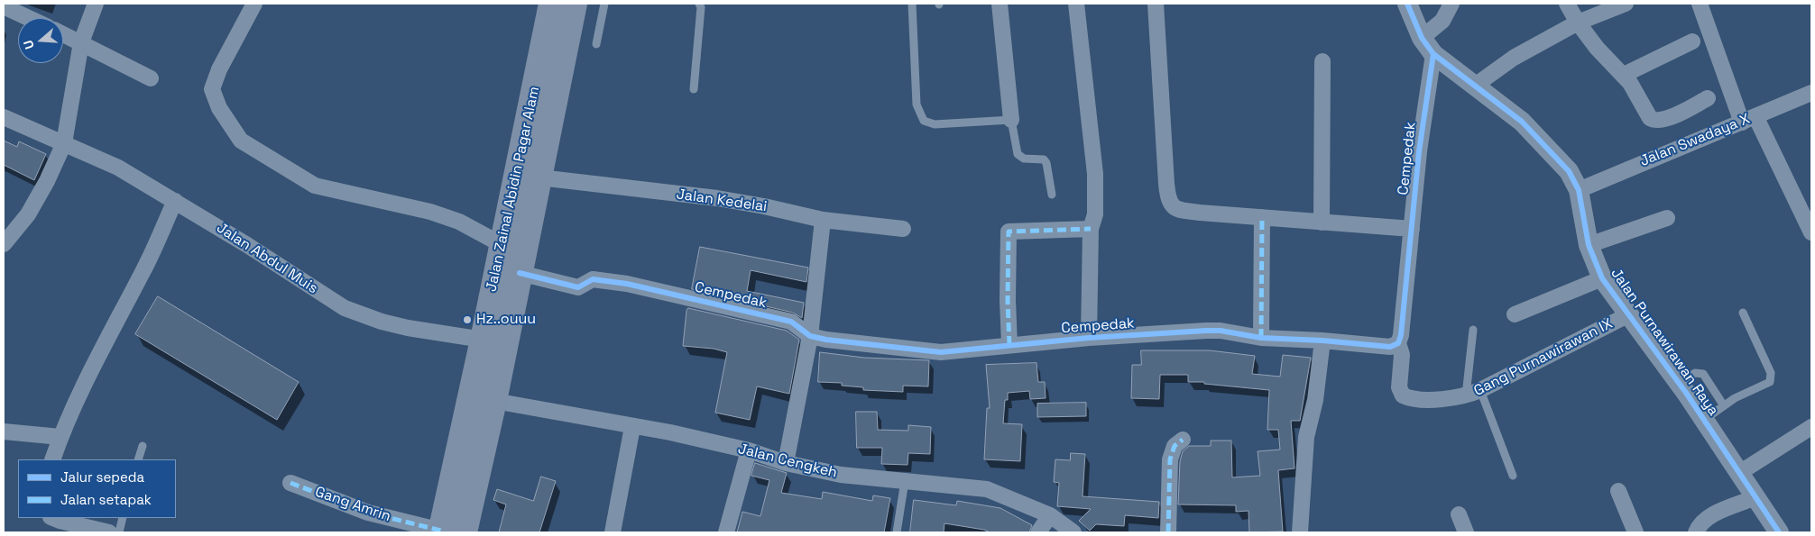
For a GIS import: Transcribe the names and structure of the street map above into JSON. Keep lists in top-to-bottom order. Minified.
{"streets":{"highway":["Jalan Zainal Abidin Pagar Alam"],"street":["Jalan Swadaya X","Cempedak","Jalan Kedelai","Jalan Abdul Muis","Jalan Purnawirawan Raya","Gang Purnawirawan IX","Jalan Cengkeh","Gang Amrin"]},"crossings":[["Jalan Swadaya X","Jalan Purnawirawan Raya"],["Cempedak","Jalan Zainal Abidin Pagar Alam"],["Cempedak","Jalan Purnawirawan Raya"],["Cempedak","Gang Purnawirawan IX"],["Jalan Zainal Abidin Pagar Alam","Jalan Kedelai"],["Jalan Zainal Abidin Pagar Alam","Jalan Abdul Muis"],["Jalan Zainal Abidin Pagar Alam","Jalan Cengkeh"],["Jalan Zainal Abidin Pagar Alam","Gang Amrin"],["Jalan Purnawirawan Raya","Gang Purnawirawan IX"]],"places":["Hz..ouuu"],"legend":["Jalur sepeda","Jalan setapak"],"north":"left"}
